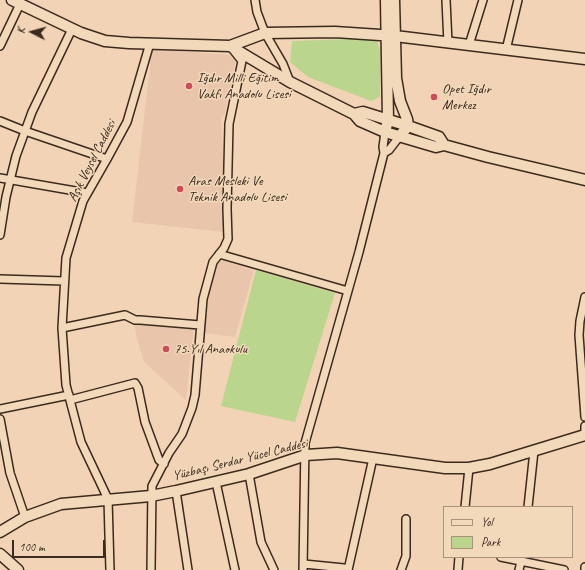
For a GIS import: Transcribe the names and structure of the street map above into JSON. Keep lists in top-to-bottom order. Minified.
{"streets":{"street":["Aşık Veysel Caddesi","Yüzbaşı Serdar Yücel Caddesi"]},"crossings":[["Aşık Veysel Caddesi","Yüzbaşı Serdar Yücel Caddesi"]],"places":["Iğdır Milli Eğitim Vakfı Anadolu Lisesi","Opet Iğdır Merkez","Aras Mesleki Ve Teknik Anadolu Lisesi","75.Yıl Anaokulu"],"legend":["Yol","Park"],"scale_bar":"100 m","north":"left"}
